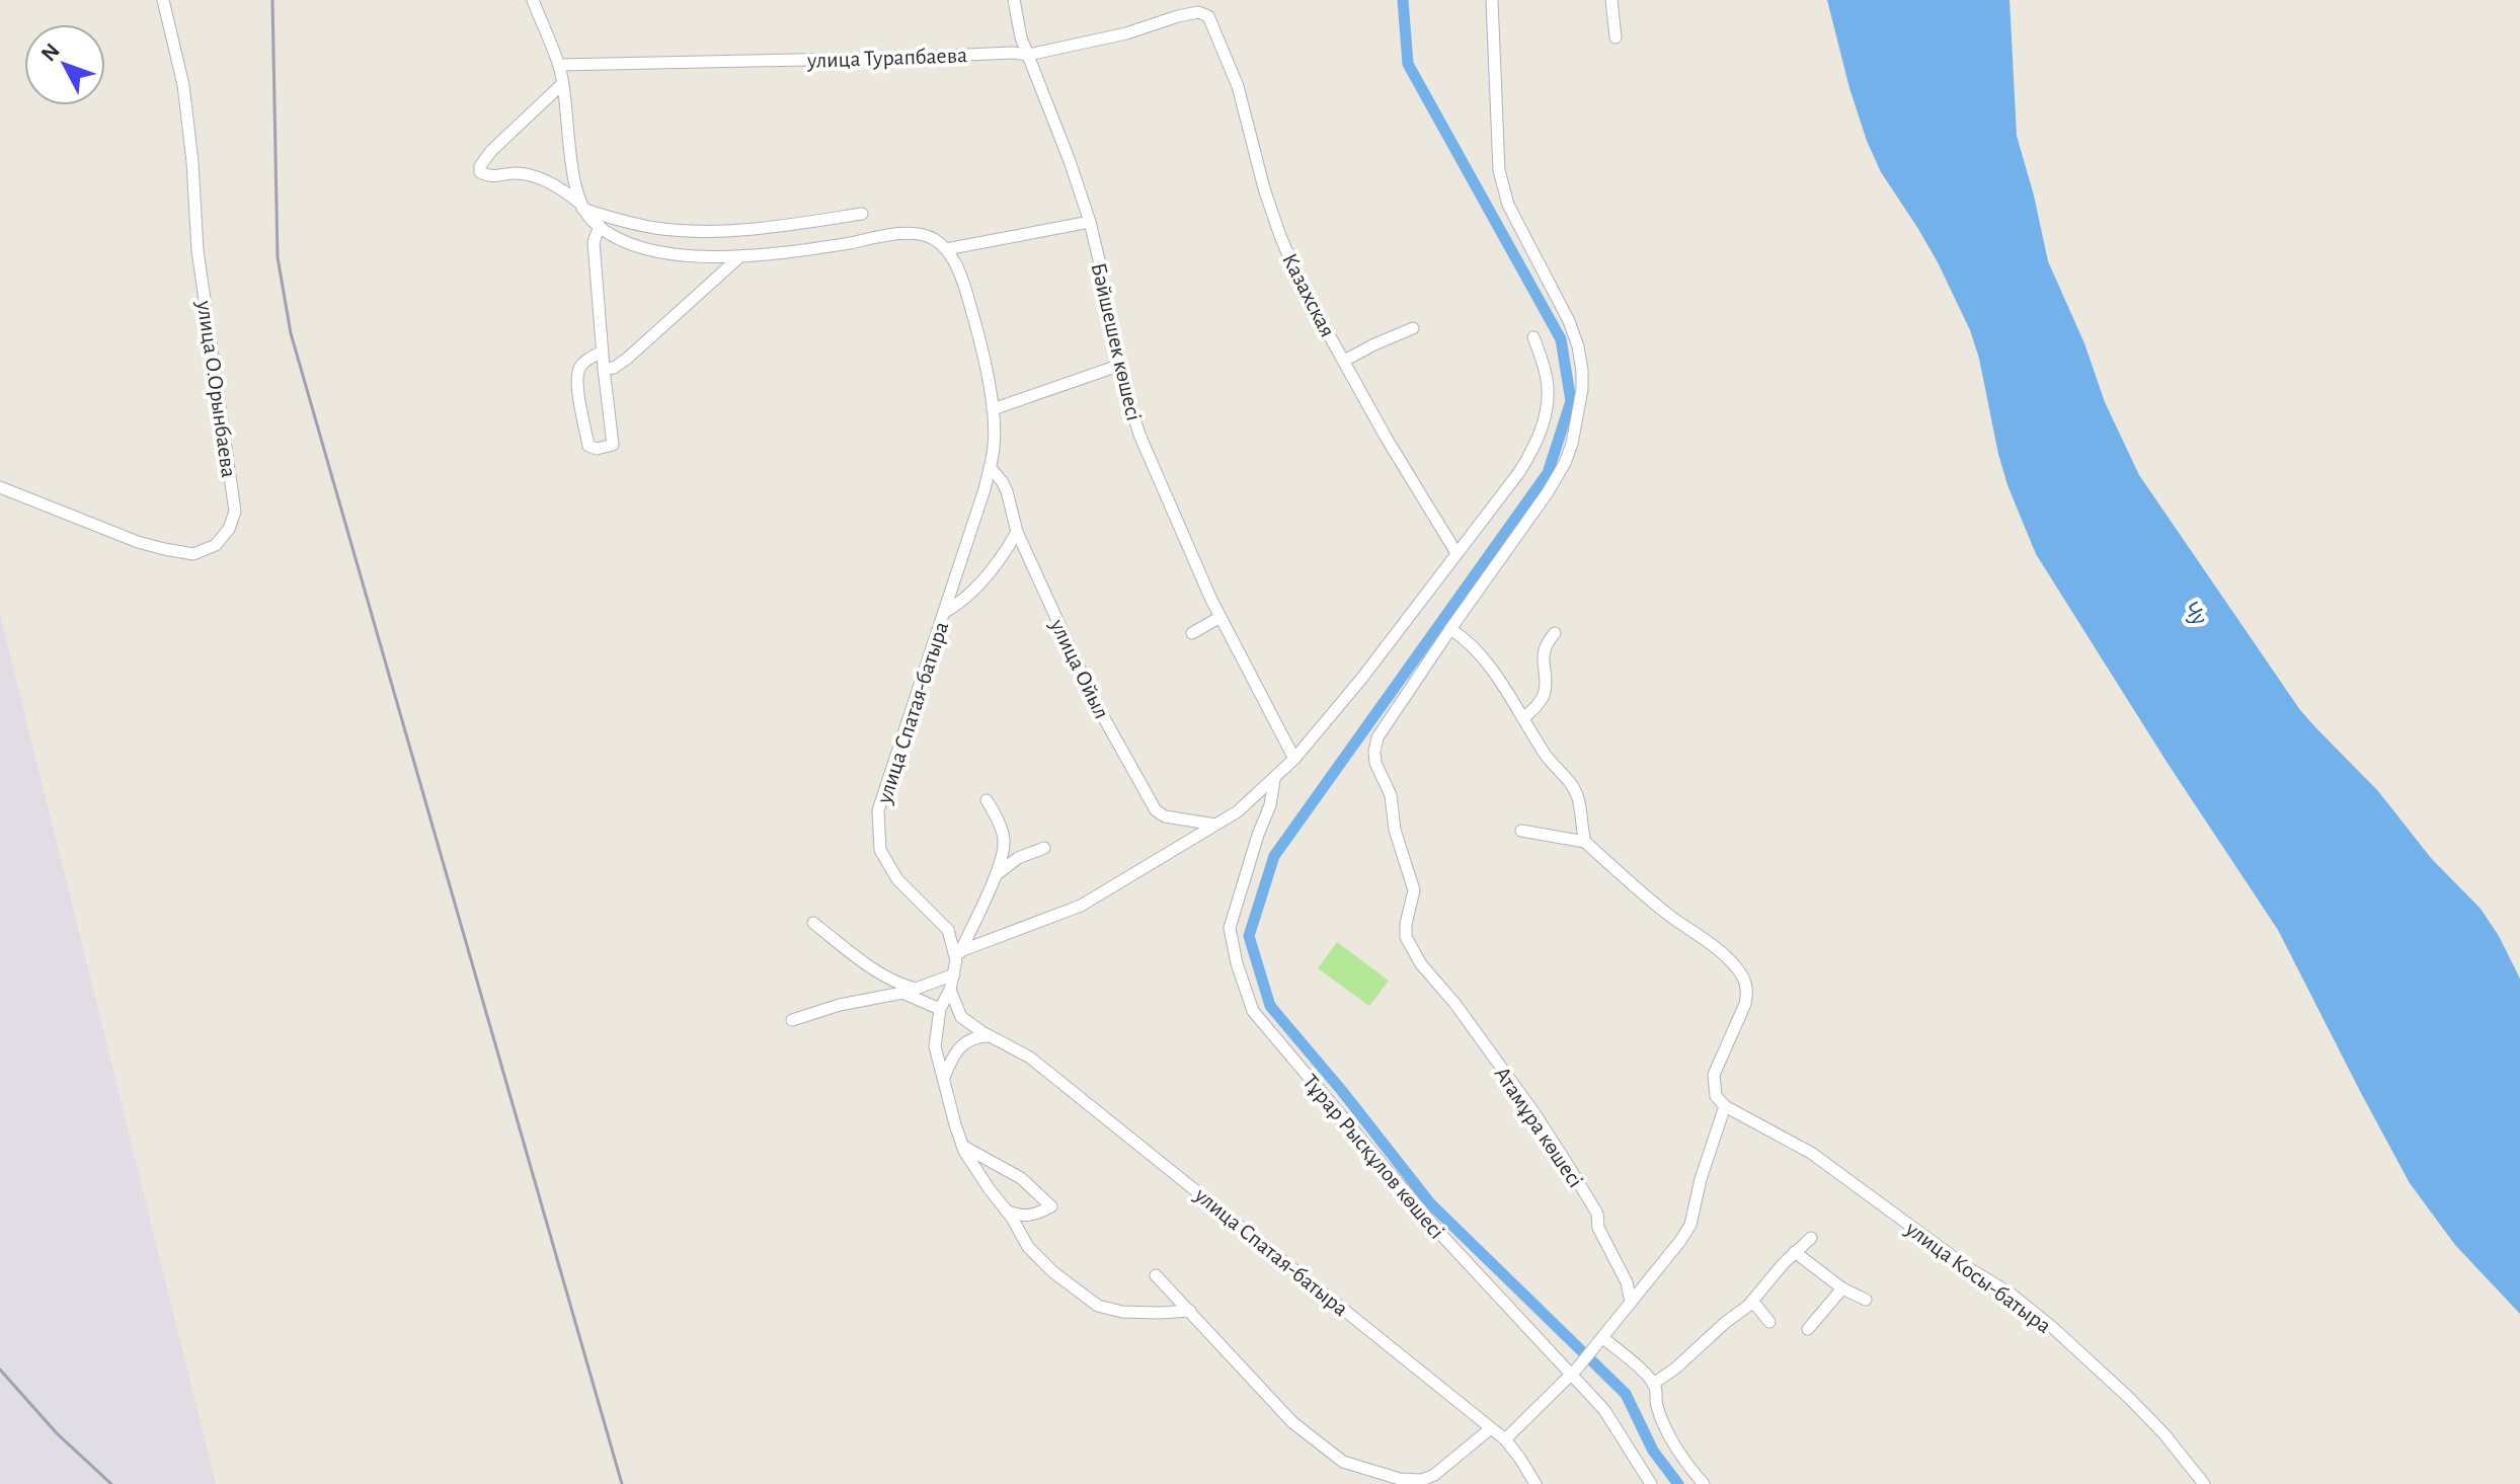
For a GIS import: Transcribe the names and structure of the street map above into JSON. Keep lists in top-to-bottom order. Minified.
{"streets":{"street":["улица Турапбаева","Казахская","Бәйшешек көшесі","улица О.Орынбаева","улица Ойыл","улица Спатая-батыра","Атамұра көшесі","Тұрар Рысқұлов көшесі","улица Косы-батыра"]},"crossings":[["улица Турапбаева","Казахская"],["улица Турапбаева","Бәйшешек көшесі"],["улица Ойыл","улица Спатая-батыра"]],"water":["Чу"],"north":"top left"}
